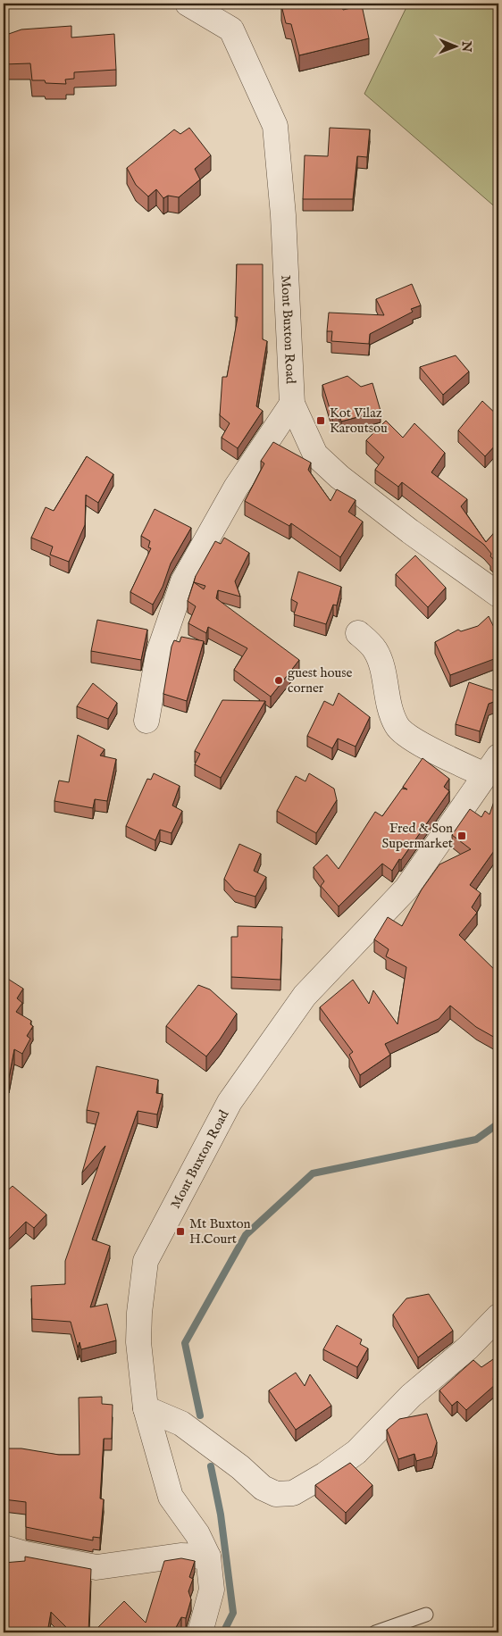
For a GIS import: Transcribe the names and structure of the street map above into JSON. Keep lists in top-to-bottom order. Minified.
{"streets":{"street":["Mont Buxton Road"]},"places":{"transit":["Kot Vilaz Karoutsou","Fred & Son Supermarket","Mt Buxton H.Court"],"other":["guest house corner"]},"north":"right"}
